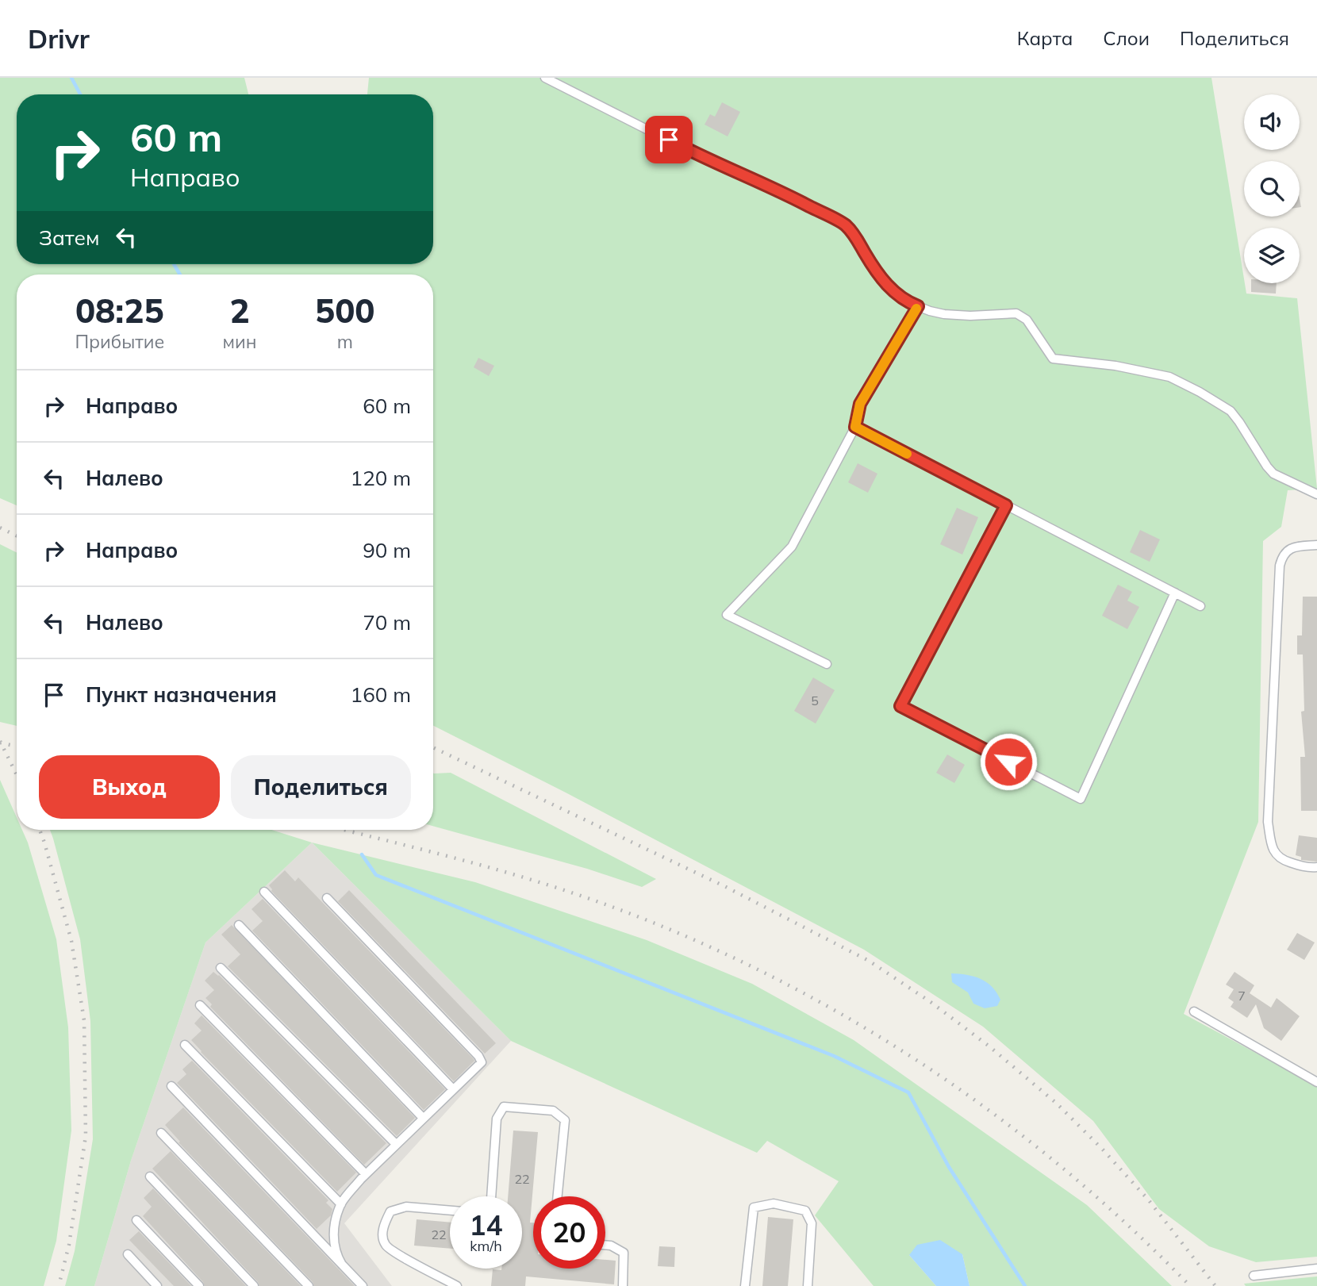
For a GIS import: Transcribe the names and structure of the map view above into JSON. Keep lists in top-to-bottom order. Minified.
{"house_numbers":["5","7","22","22"],"page":{"header":"Drivr","nav":["Карта","Слои","Поделиться"],"turn":["60 m","Направо"],"then":"Затем","eta":["08:25","Прибытие","2","мин","500","m"],"list":[{"name":"Направо","value":"60 m"},{"name":"Налево","value":"120 m"},{"name":"Направо","value":"90 m"},{"name":"Налево","value":"70 m"},{"name":"Пункт назначения","value":"160 m"}],"buttons":["Выход","Поделиться"],"speed":"14 km/h","limit":"20"}}
